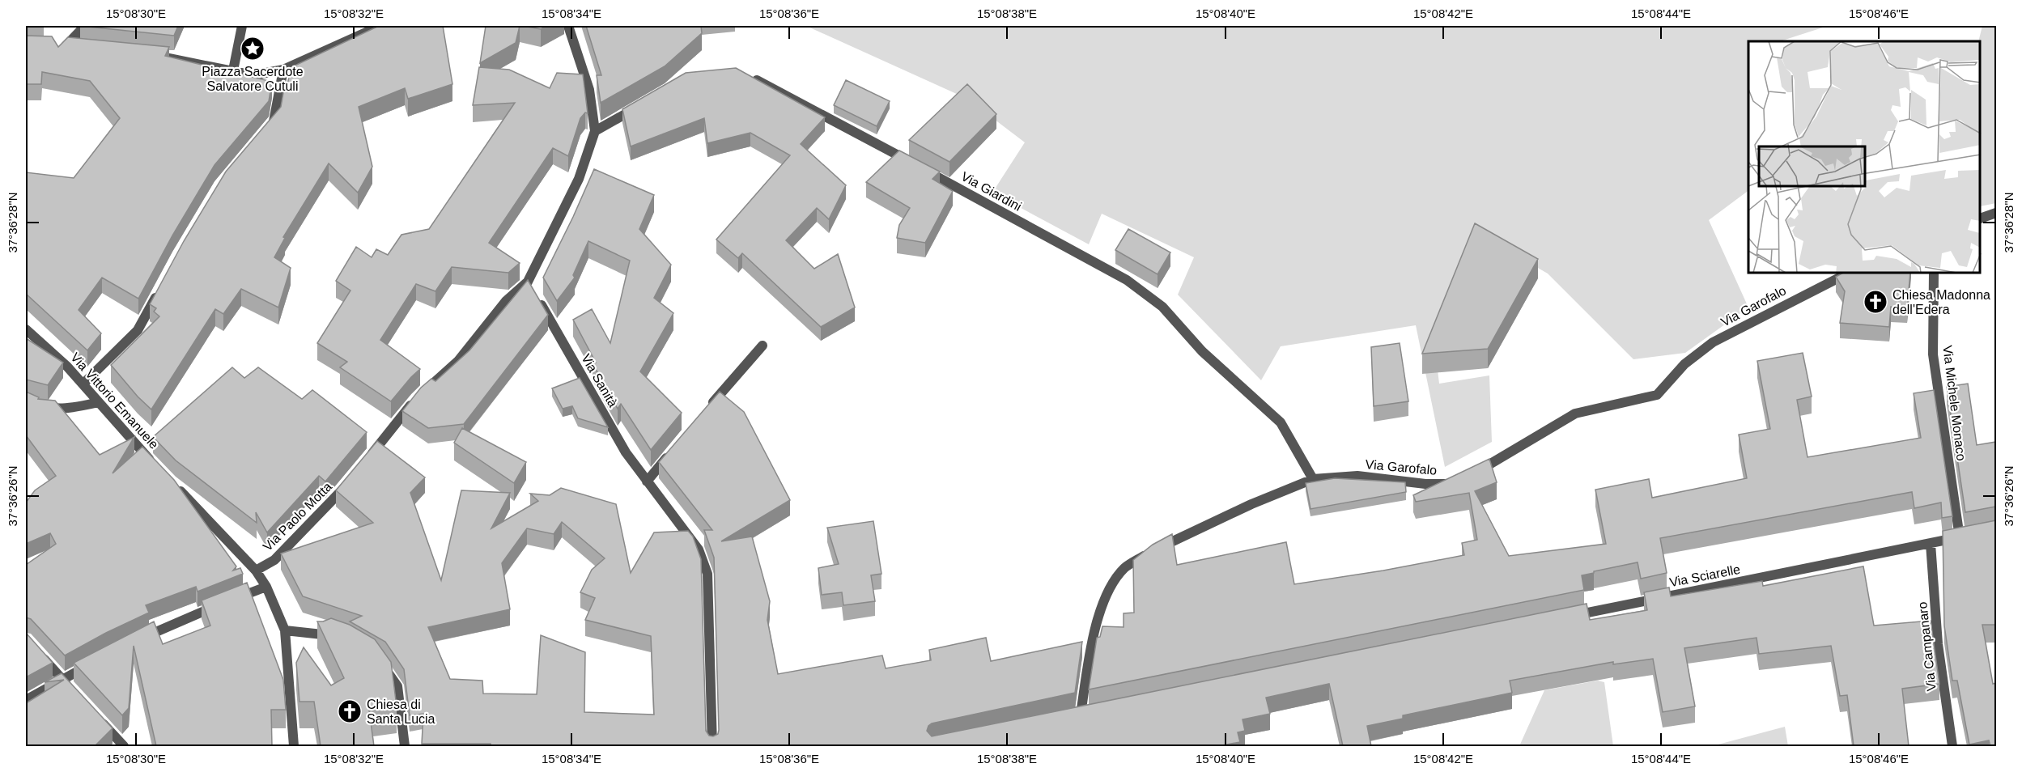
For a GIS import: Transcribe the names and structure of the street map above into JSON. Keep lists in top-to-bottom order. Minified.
{"streets":{"street":["Via Giardini","Via Garofalo","Via Sanità","Via Vittorio Emanuele","Via Michele Monaco","Via Paolo Motta","Via Sciarelle","Via Campanaro"]},"crossings":[["Via Giardini","Via Garofalo"],["Via Michele Monaco","Via Sciarelle"],["Via Sciarelle","Via Campanaro"]],"places":{"place":["Piazza Sacerdote Salvatore Cutuli"],"church":["Chiesa Madonna dell'Edera","Chiesa di Santa Lucia"]},"coordinates":["15°08'30\"E","15°08'32\"E","15°08'34\"E","15°08'36\"E","15°08'38\"E","15°08'40\"E","15°08'42\"E","15°08'44\"E","15°08'46\"E","37°36'28\"N","37°36'26\"N"]}
